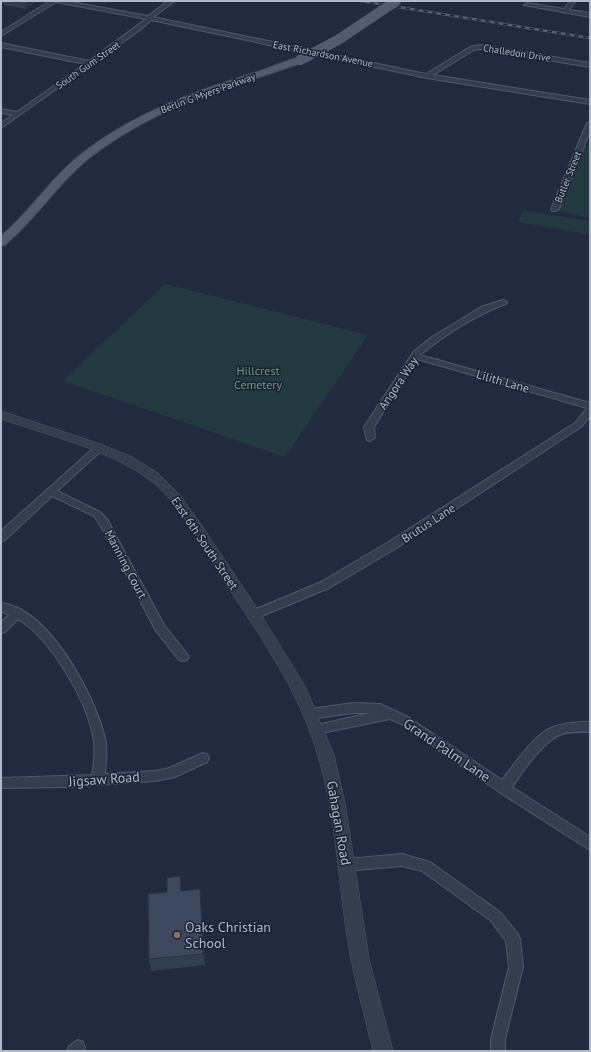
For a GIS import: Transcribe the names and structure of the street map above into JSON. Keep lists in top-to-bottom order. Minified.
{"streets":{"main road":["Berlin G Myers Parkway"],"street":["Challedon Drive","East Richardson Avenue","South Gum Street","Butler Street","Lilith Lane","Angora Way","Brutus Lane","East 6th South Street","Manning Court","Grand Palm Lane","Jigsaw Road","Gahagan Road"]},"crossings":[["Challedon Drive","East Richardson Avenue"],["East Richardson Avenue","South Gum Street"],["Lilith Lane","Angora Way"],["Brutus Lane","East 6th South Street"],["Brutus Lane","Gahagan Road"],["East 6th South Street","Gahagan Road"],["Grand Palm Lane","Gahagan Road"]],"parks":["Hillcrest Cemetery"],"places":["Oaks Christian School"]}
